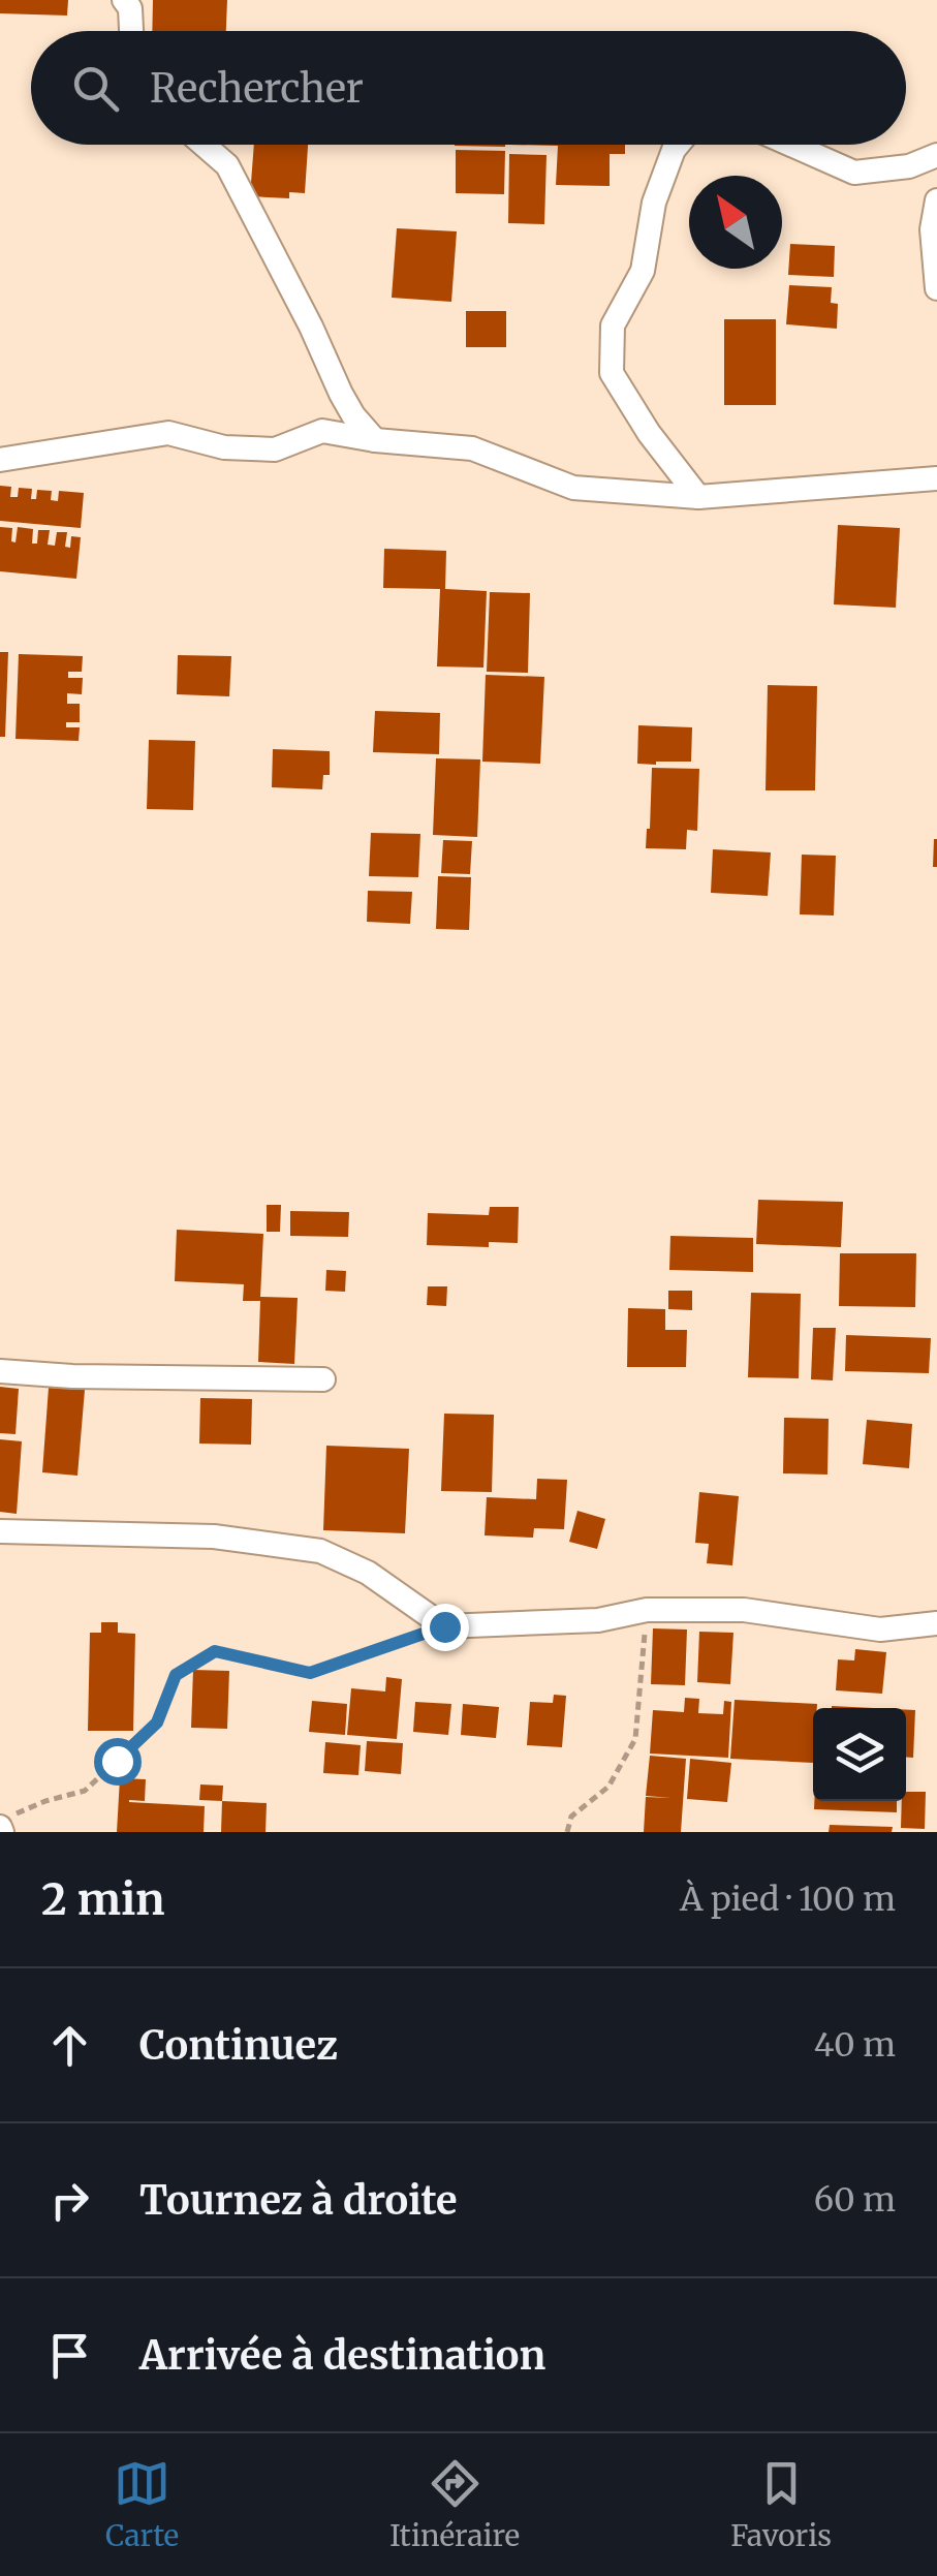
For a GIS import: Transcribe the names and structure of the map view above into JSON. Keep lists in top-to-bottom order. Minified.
{"north":"top left","page":{"search":"Rechercher","heading":["2 min","À pied · 100 m"],"list":[["Continuez","40 m"],["Tournez à droite","60 m"],"Arrivée à destination"],"nav":["Carte","Itinéraire","Favoris"]}}
